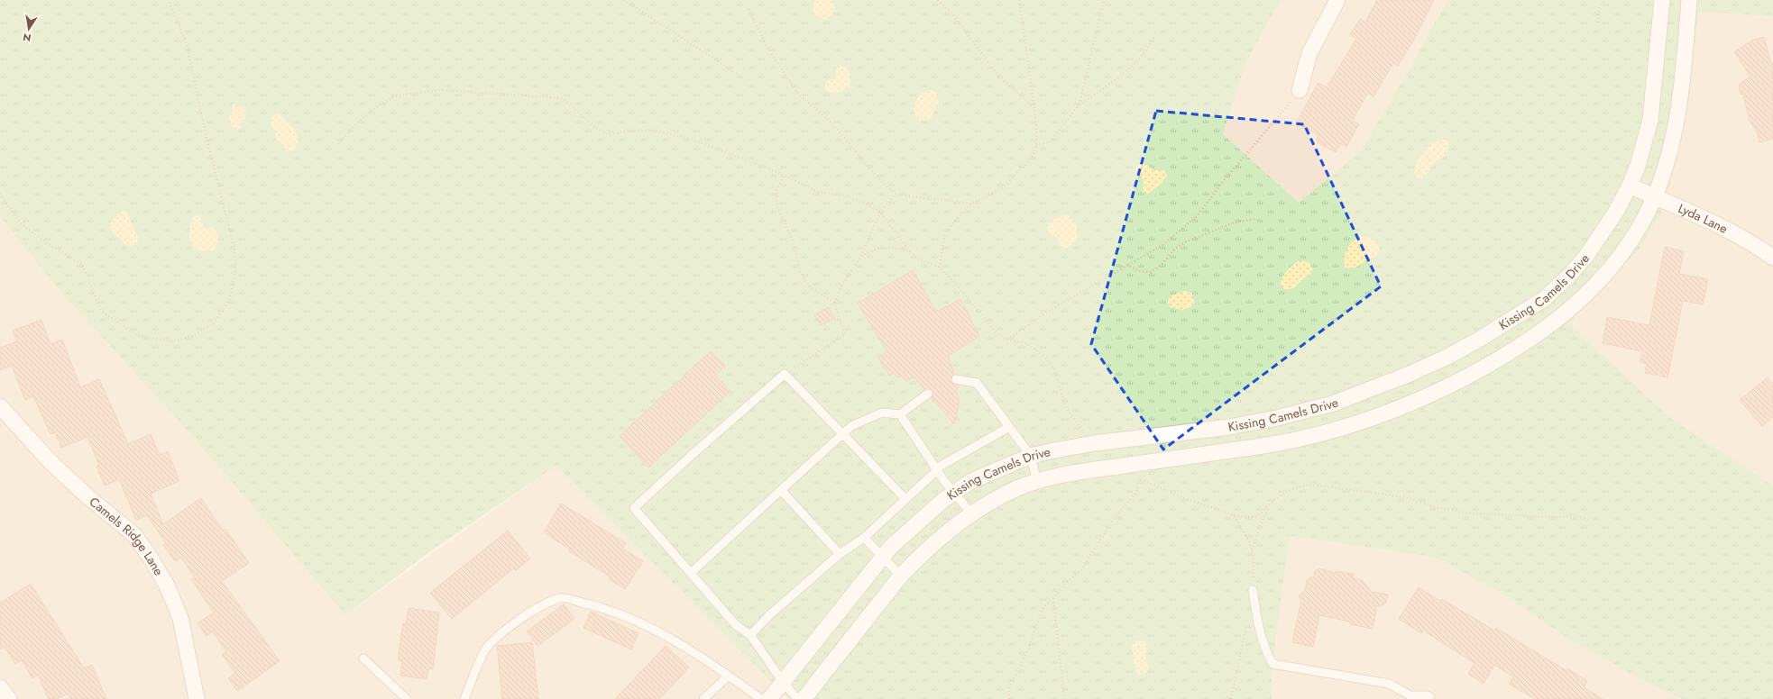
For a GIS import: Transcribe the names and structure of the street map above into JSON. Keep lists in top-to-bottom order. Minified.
{"streets":{"street":["Lyda Lane","Kissing Camels Drive","Camels Ridge Lane"]},"crossings":[["Lyda Lane","Kissing Camels Drive"]],"north":"bottom"}
